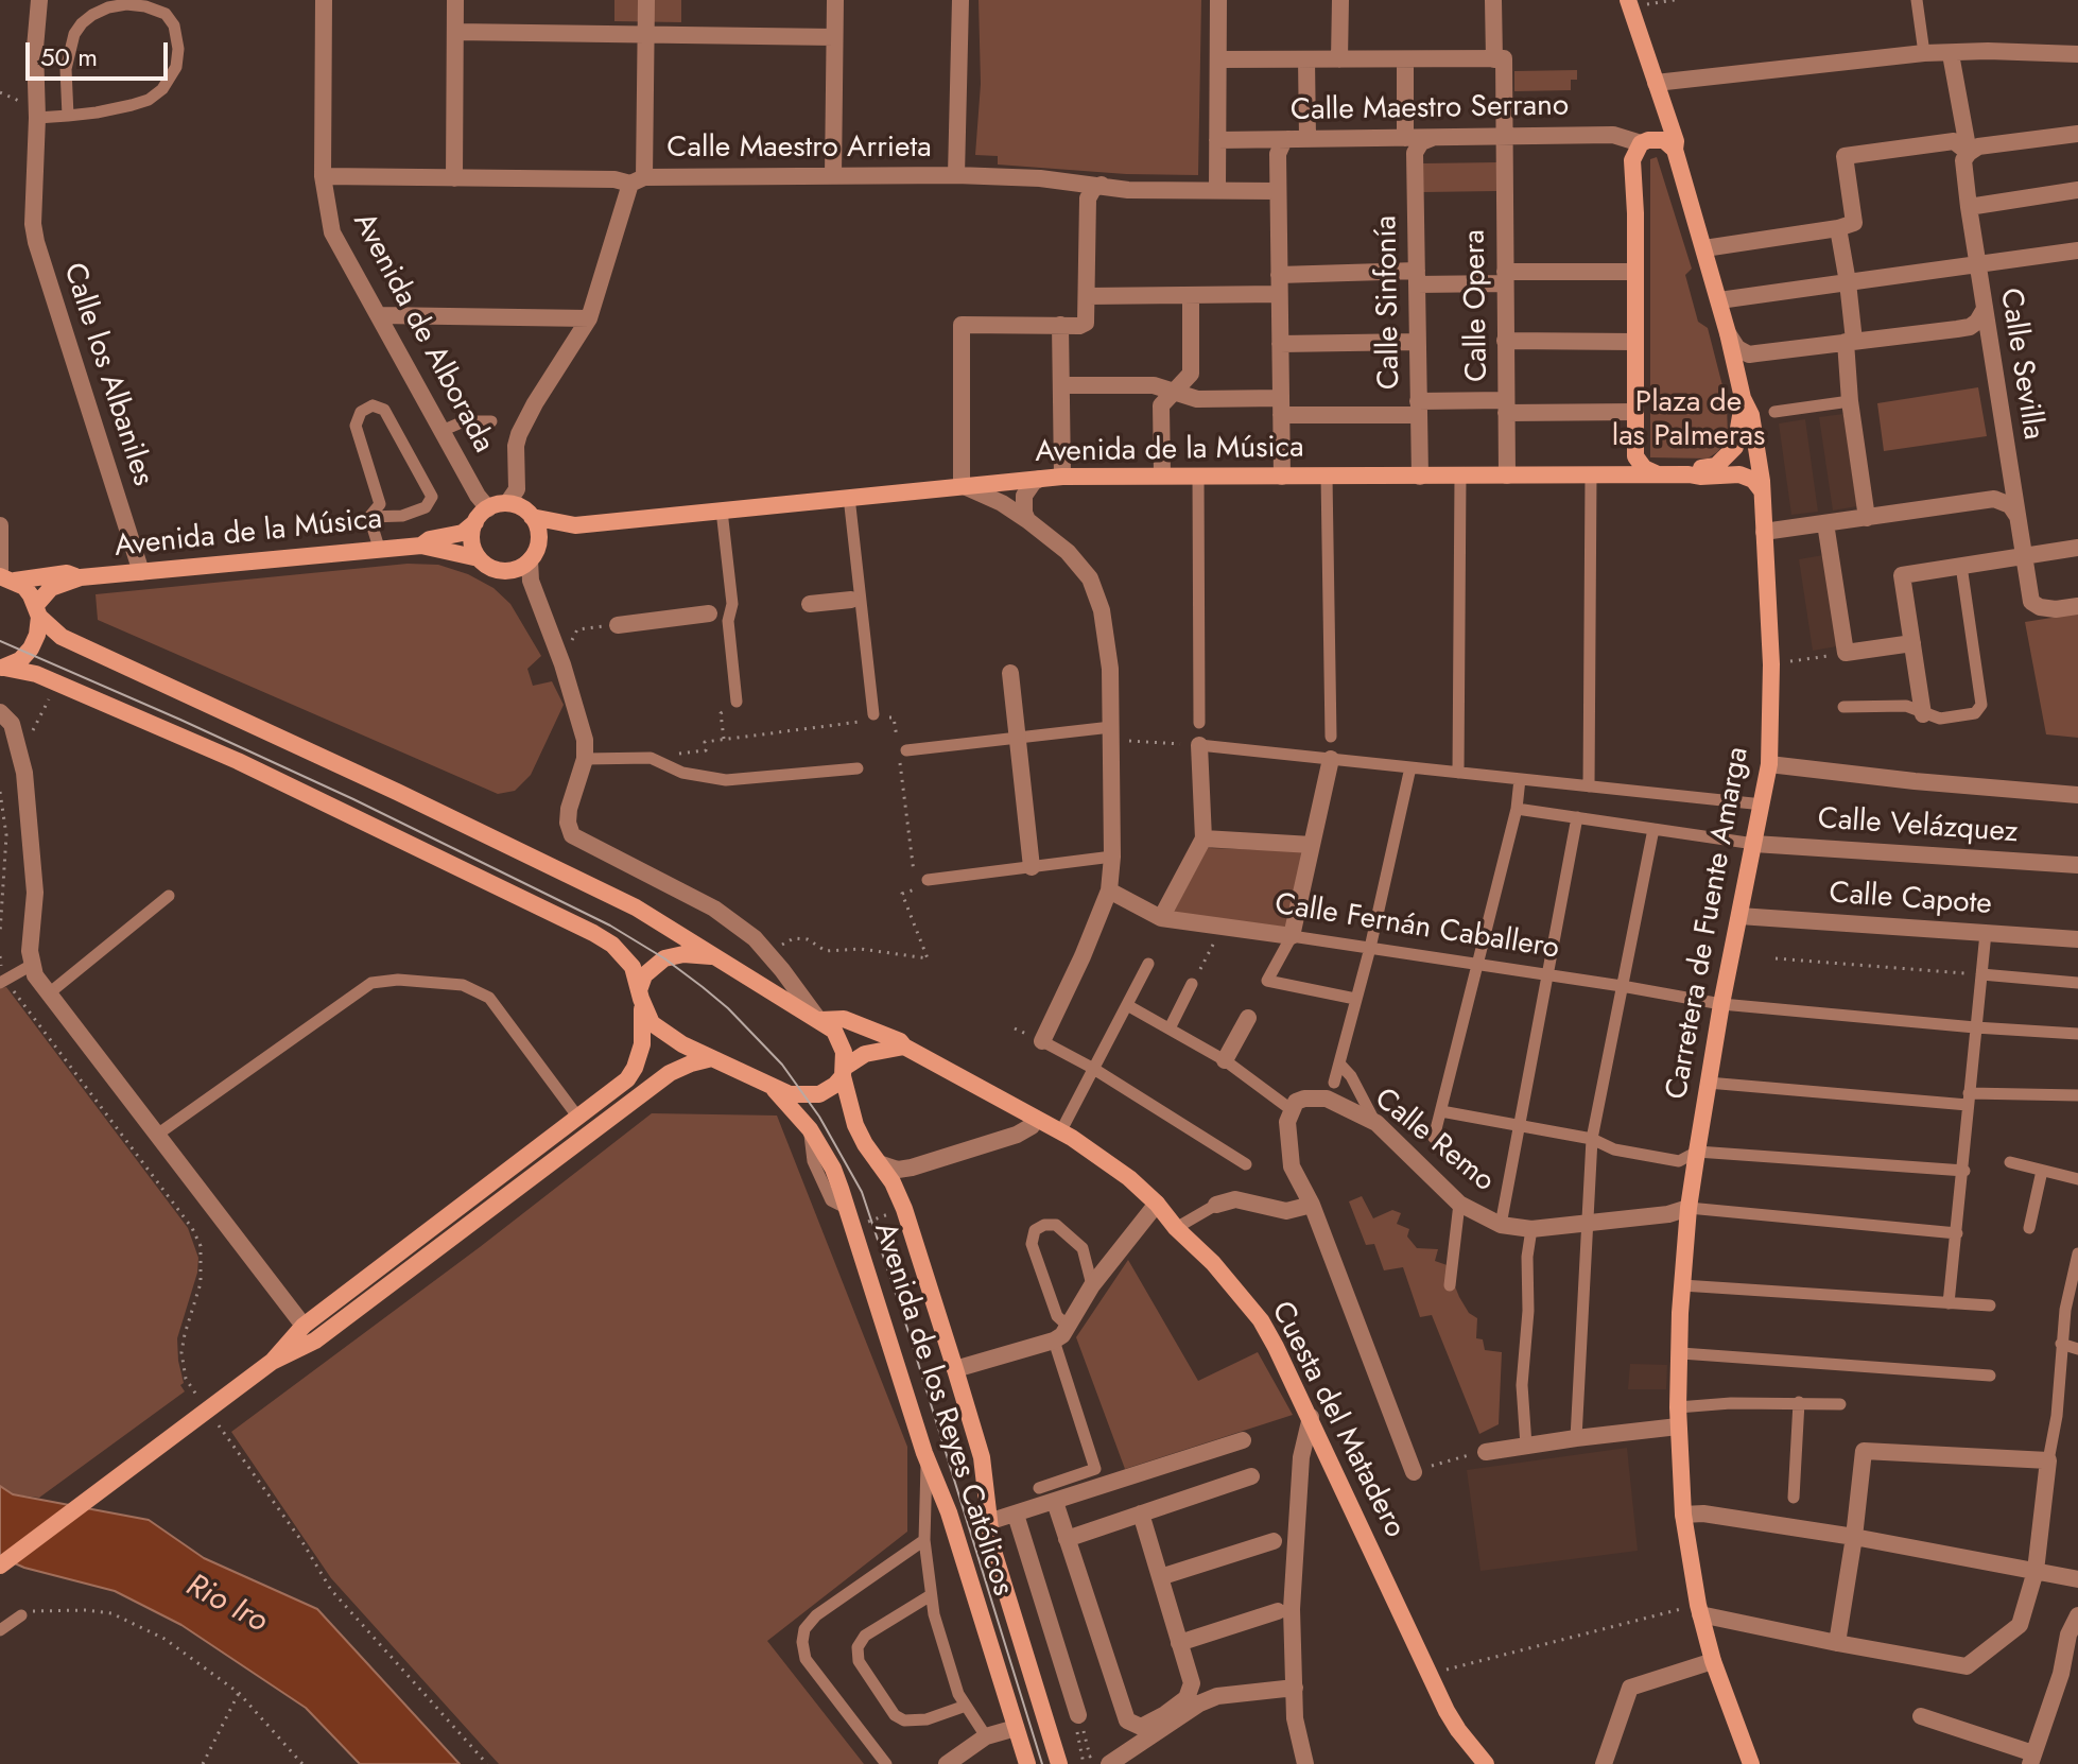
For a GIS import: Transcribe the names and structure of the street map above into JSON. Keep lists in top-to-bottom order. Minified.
{"streets":{"street":["Calle Maestro Serrano","Calle Maestro Arrieta","Calle Sinfonía","Calle Opera","Avenida de Alborada","Calle Sevilla","Calle los Albaniles","Avenida de la Música","Calle Velázquez","Calle Capote","Carretera de Fuente Amarga","Calle Fernán Caballero","Calle Remo","Avenida de los Reyes Católicos","Cuesta del Matadero"]},"crossings":[["Calle Maestro Serrano","Calle Sinfonía"],["Calle Maestro Serrano","Calle Opera"],["Calle Maestro Arrieta","Avenida de Alborada"],["Calle Sinfonía","Avenida de la Música"],["Calle Opera","Avenida de la Música"],["Avenida de Alborada","Avenida de la Música"],["Calle los Albaniles","Avenida de la Música"],["Avenida de la Música","Carretera de Fuente Amarga"],["Calle Velázquez","Carretera de Fuente Amarga"],["Calle Capote","Carretera de Fuente Amarga"],["Carretera de Fuente Amarga","Calle Fernán Caballero"],["Carretera de Fuente Amarga","Calle Remo"],["Avenida de los Reyes Católicos","Cuesta del Matadero"]],"water":["Rio Iro"],"parks":["Plaza de las Palmeras"],"scale_bar":"50 m"}
